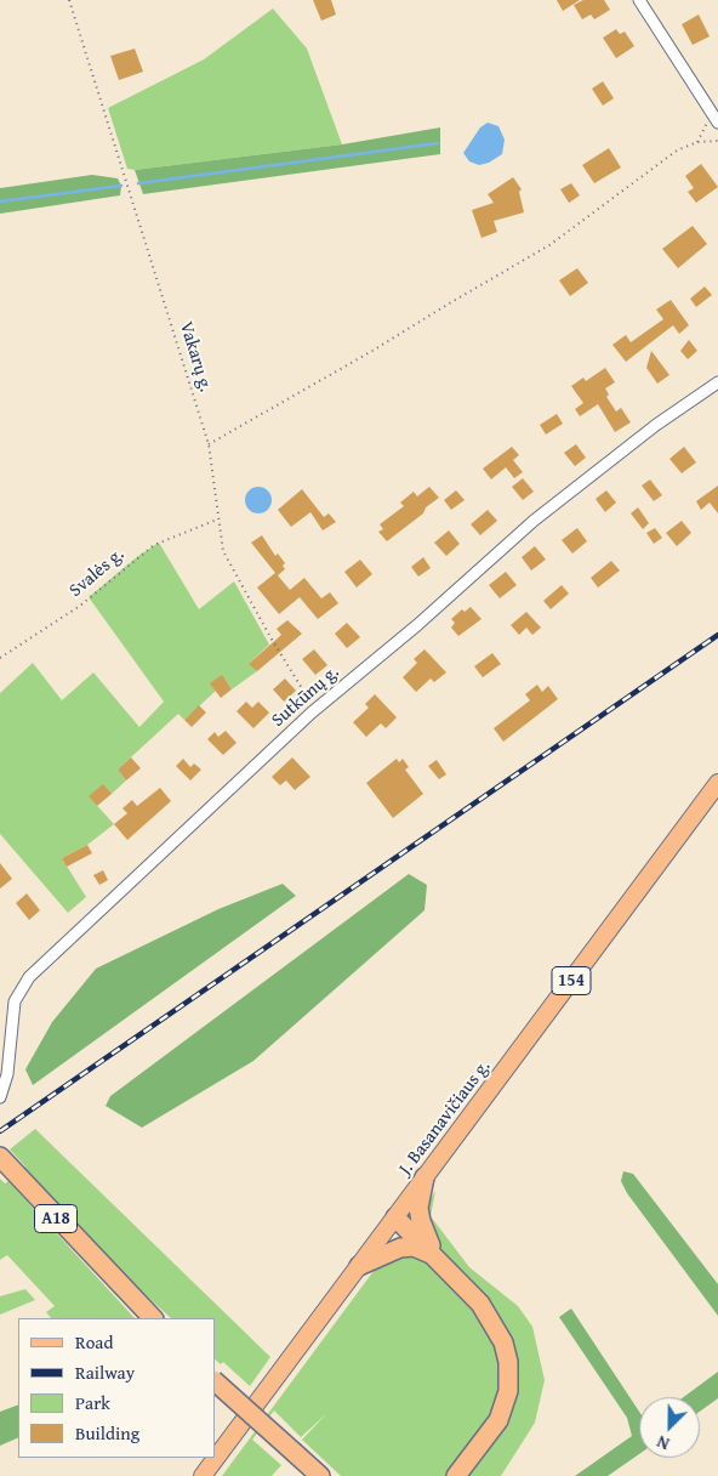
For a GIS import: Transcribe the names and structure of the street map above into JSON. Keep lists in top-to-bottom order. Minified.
{"streets":{"highway":["A18"],"main road":["154","J. Basanavičiaus g."],"street":["Sutkūnų g."],"path":["Vakarų g.","Svalės g."]},"crossings":[["Vakarų g.","Svalės g."],["Vakarų g.","Sutkūnų g."]],"legend":["Road","Railway","Park","Building"],"north":"bottom left"}
